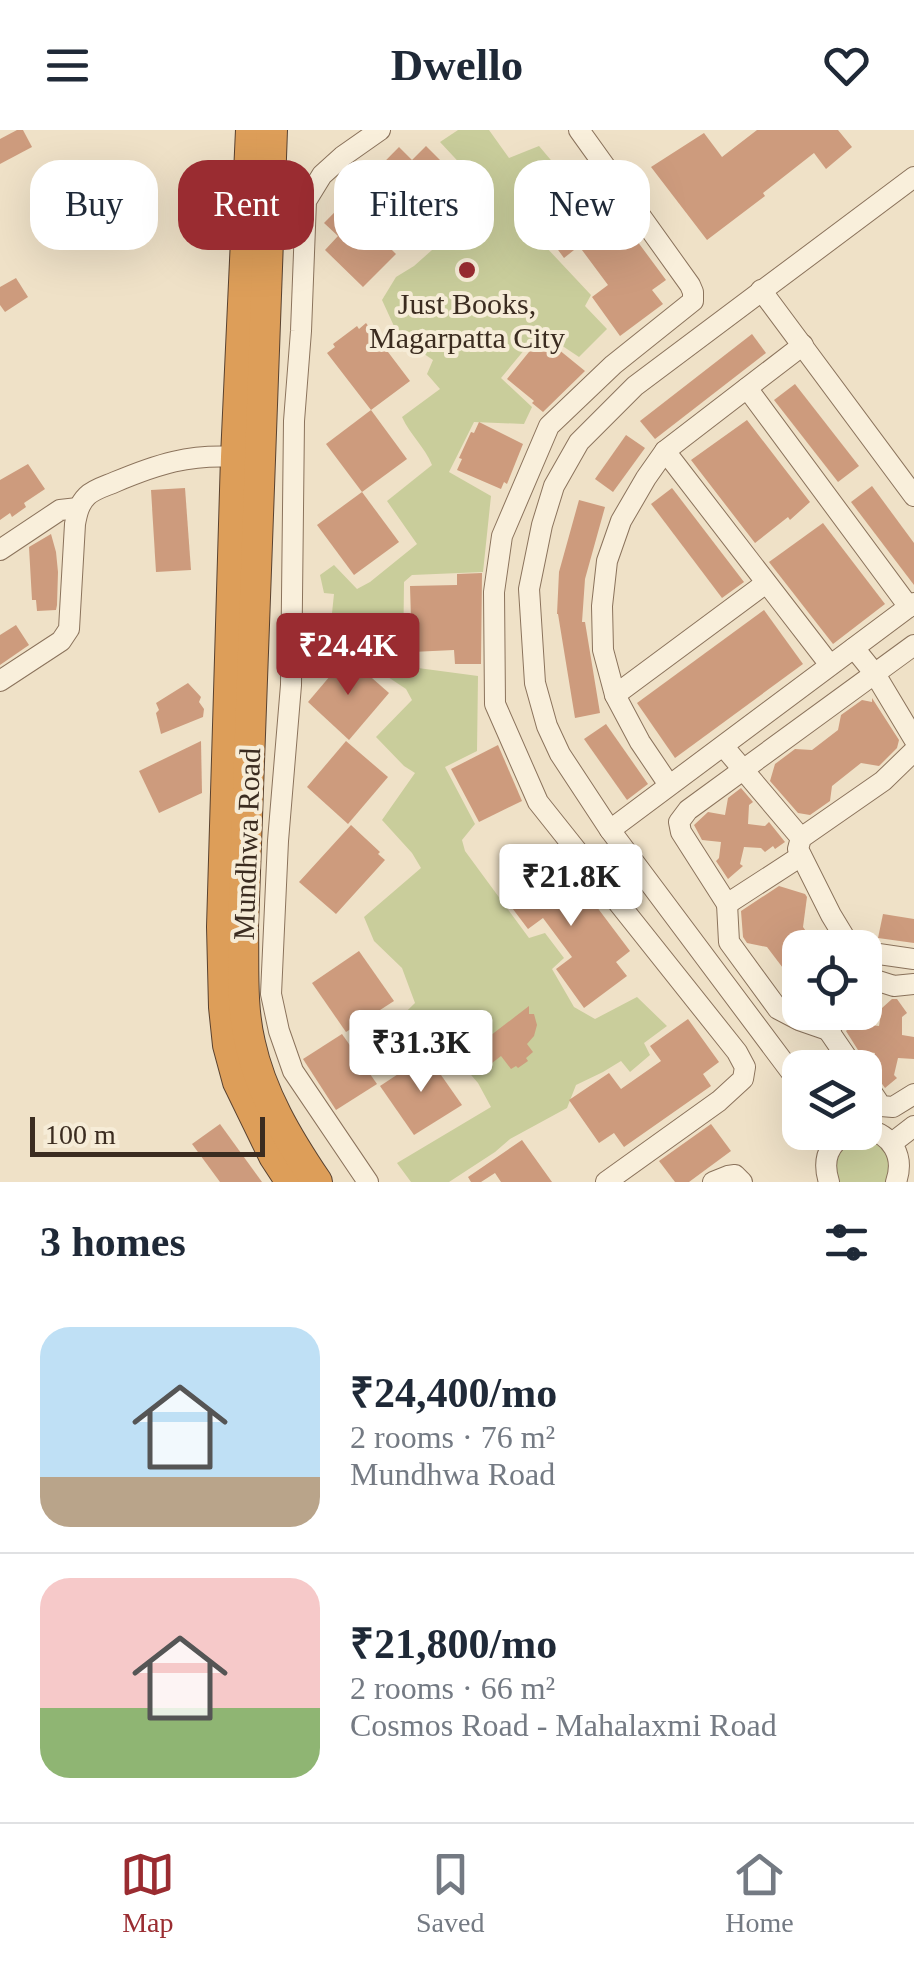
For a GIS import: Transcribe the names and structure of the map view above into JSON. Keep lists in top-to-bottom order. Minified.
{"streets":{"highway":["Mundhwa Road"]},"places":["Just Books, Magarpatta City"],"scale_bar":"100 m","page":{"header":"Dwello","chip":["Buy","Rent","Filters","New"],"price":["₹24.4K","₹21.8K","₹31.3K"],"scale":"100 m","heading":"3 homes","list":[{"name":"₹24,400/mo","note":"2 rooms · 76 m² · Mundhwa Road"},{"name":"₹21,800/mo","note":"2 rooms · 66 m² · Cosmos Road - Mahalaxmi Road"}],"tabs":["Map","Saved","Home"]}}
